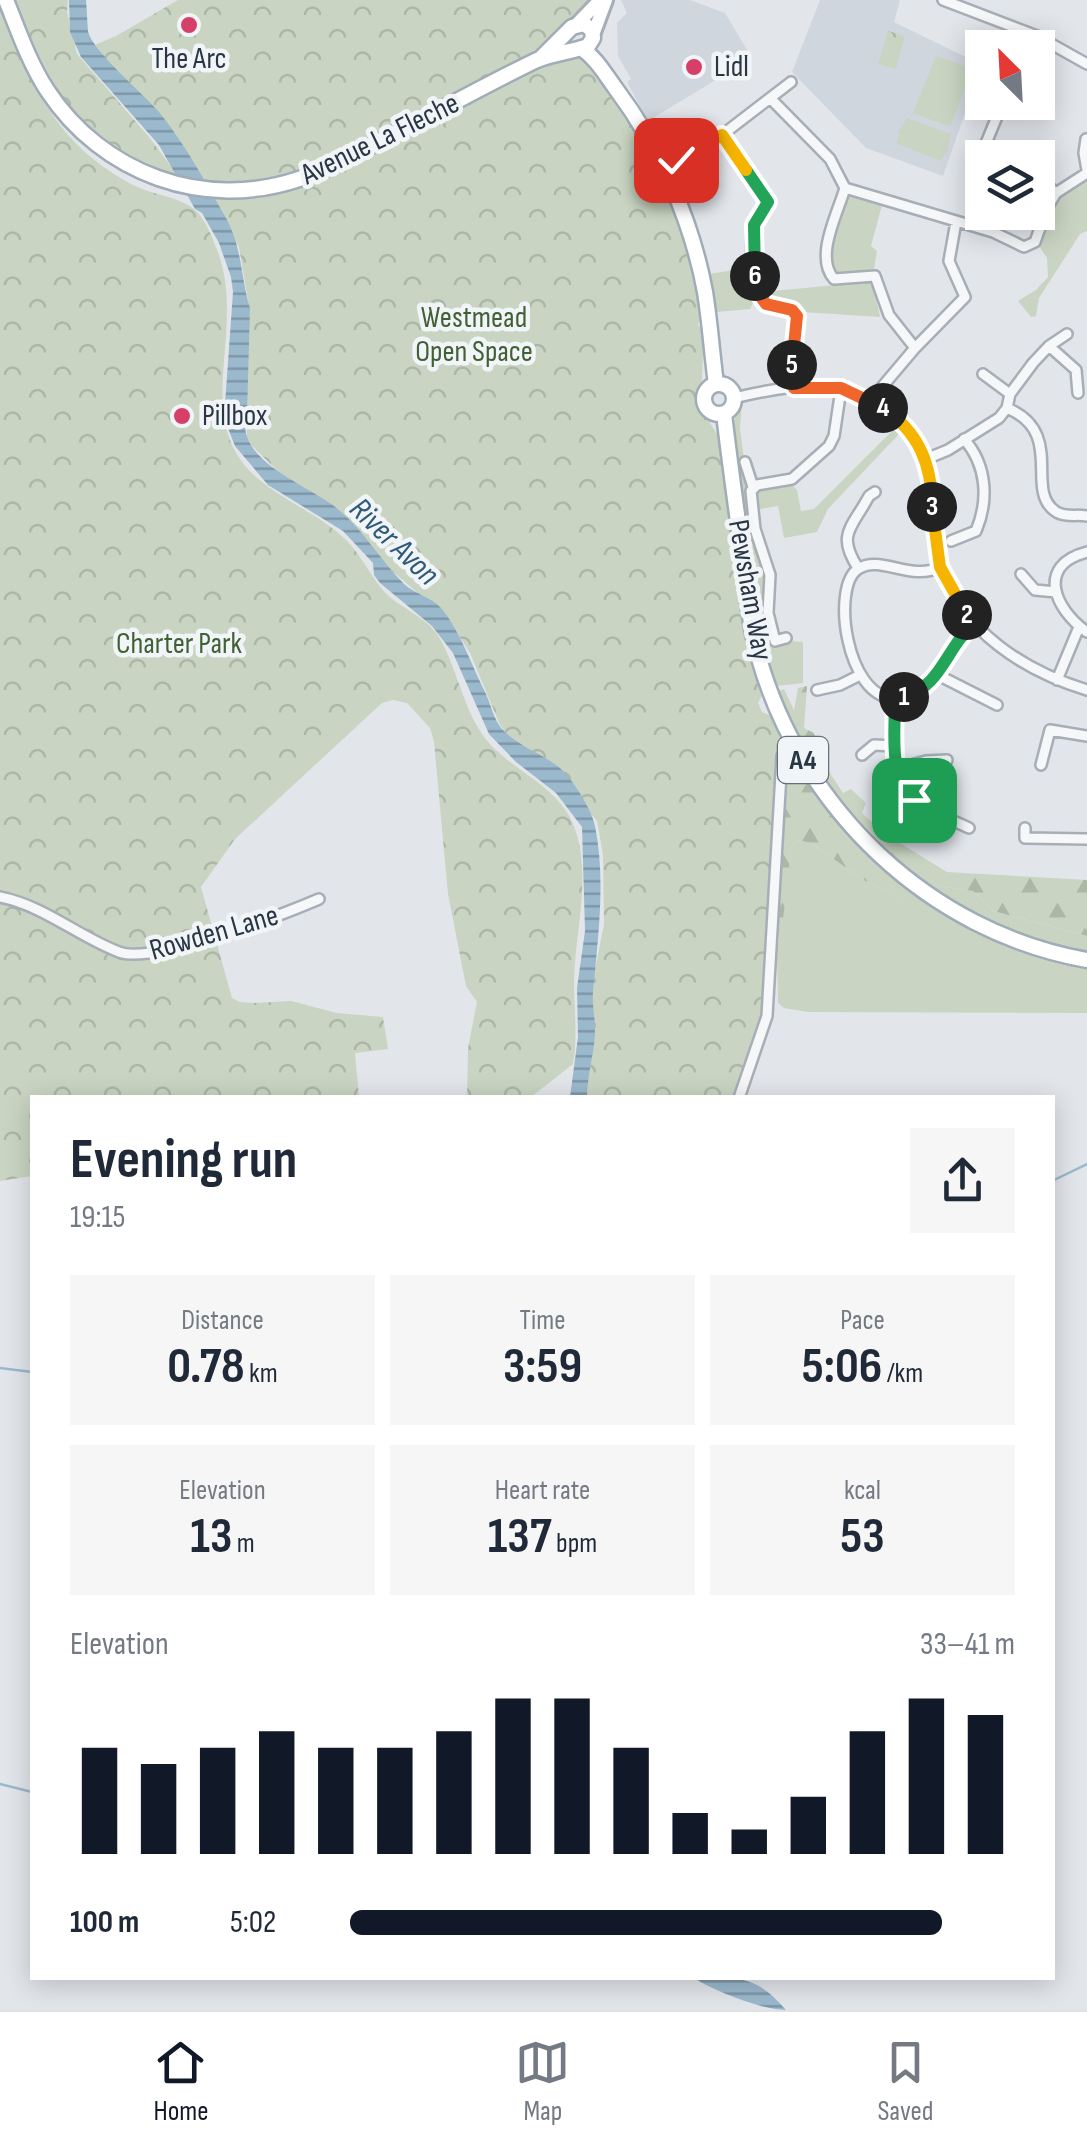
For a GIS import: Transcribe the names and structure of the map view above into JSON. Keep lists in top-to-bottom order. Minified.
{"streets":{"main road":["Avenue La Fleche","Pewsham Way","A4"],"street":["Rowden Lane"]},"crossings":[["Avenue La Fleche","A4"],["Pewsham Way","A4"]],"water":["River Avon"],"parks":["Westmead Open Space","Charter Park"],"places":["The Arc","Lidl","Pillbox"],"north":"top left","page":{"pins":["6","5","4","3","2","1"],"heading":["Evening run","19:15"],"stats":[["Distance","0.78 km"],["Time","3:59"],["Pace","5:06 /km"],["Elevation","13 m"],["Heart rate","137 bpm"],["kcal","53"]],"chart":["Elevation","33–41 m"],"list":[{"name":"100 m","note":"5:02"}],"tabs":["Home","Map","Saved"]}}
